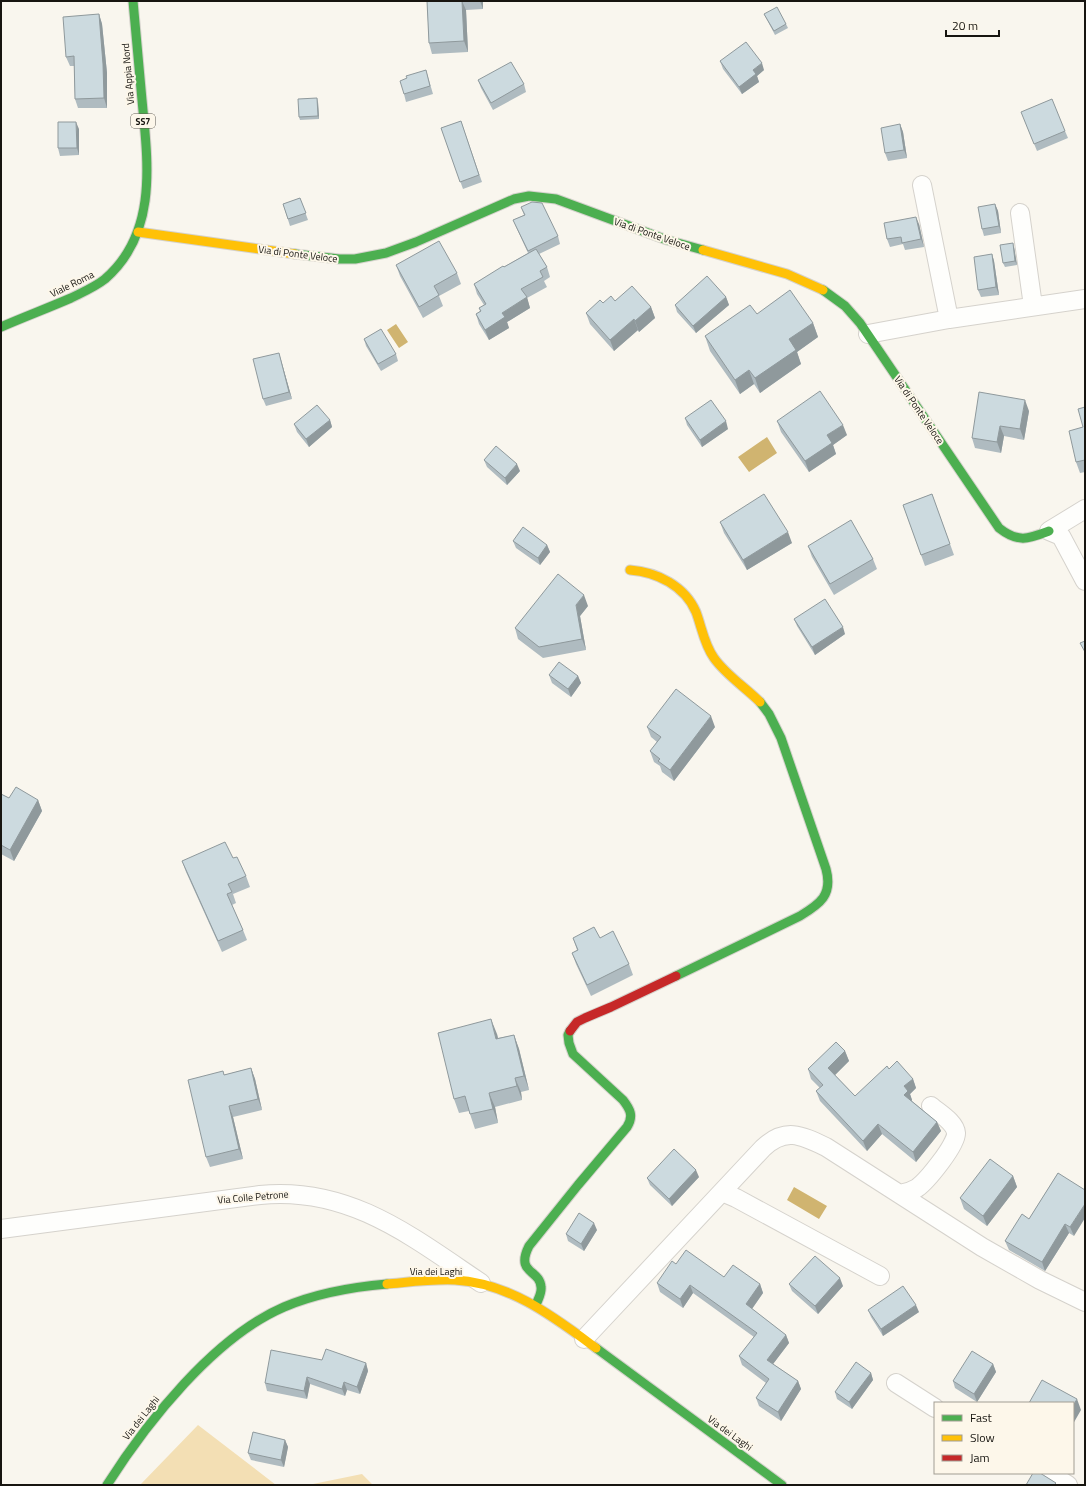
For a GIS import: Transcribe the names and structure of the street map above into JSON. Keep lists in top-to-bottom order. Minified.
{"streets":{"street":["Via Appia Nord","SS7","Via di Ponte Veloce","Viale Roma","Via Colle Petrone","Via dei Laghi"]},"crossings":[["Via Appia Nord","Via di Ponte Veloce"],["Via Appia Nord","Viale Roma"],["Via di Ponte Veloce","Viale Roma"],["Via Colle Petrone","Via dei Laghi"]],"legend":["Fast","Slow","Jam"],"scale_bar":"20 m"}
